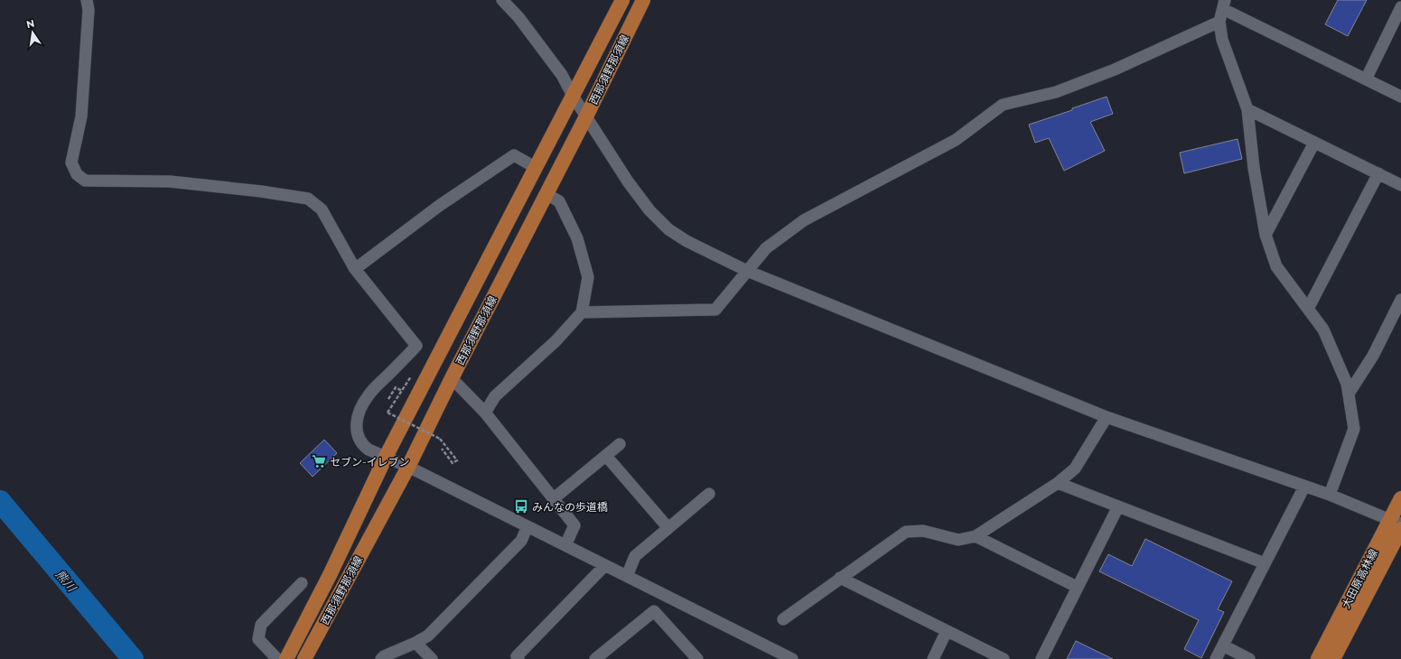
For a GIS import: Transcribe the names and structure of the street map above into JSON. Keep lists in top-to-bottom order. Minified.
{"streets":{"main road":["西那須野那須線","大田原高林線"]},"water":["熊川"],"places":{"supermarket":["セブン-イレブン"],"bus stop":["みんなの歩道橋"]},"north":"top"}
